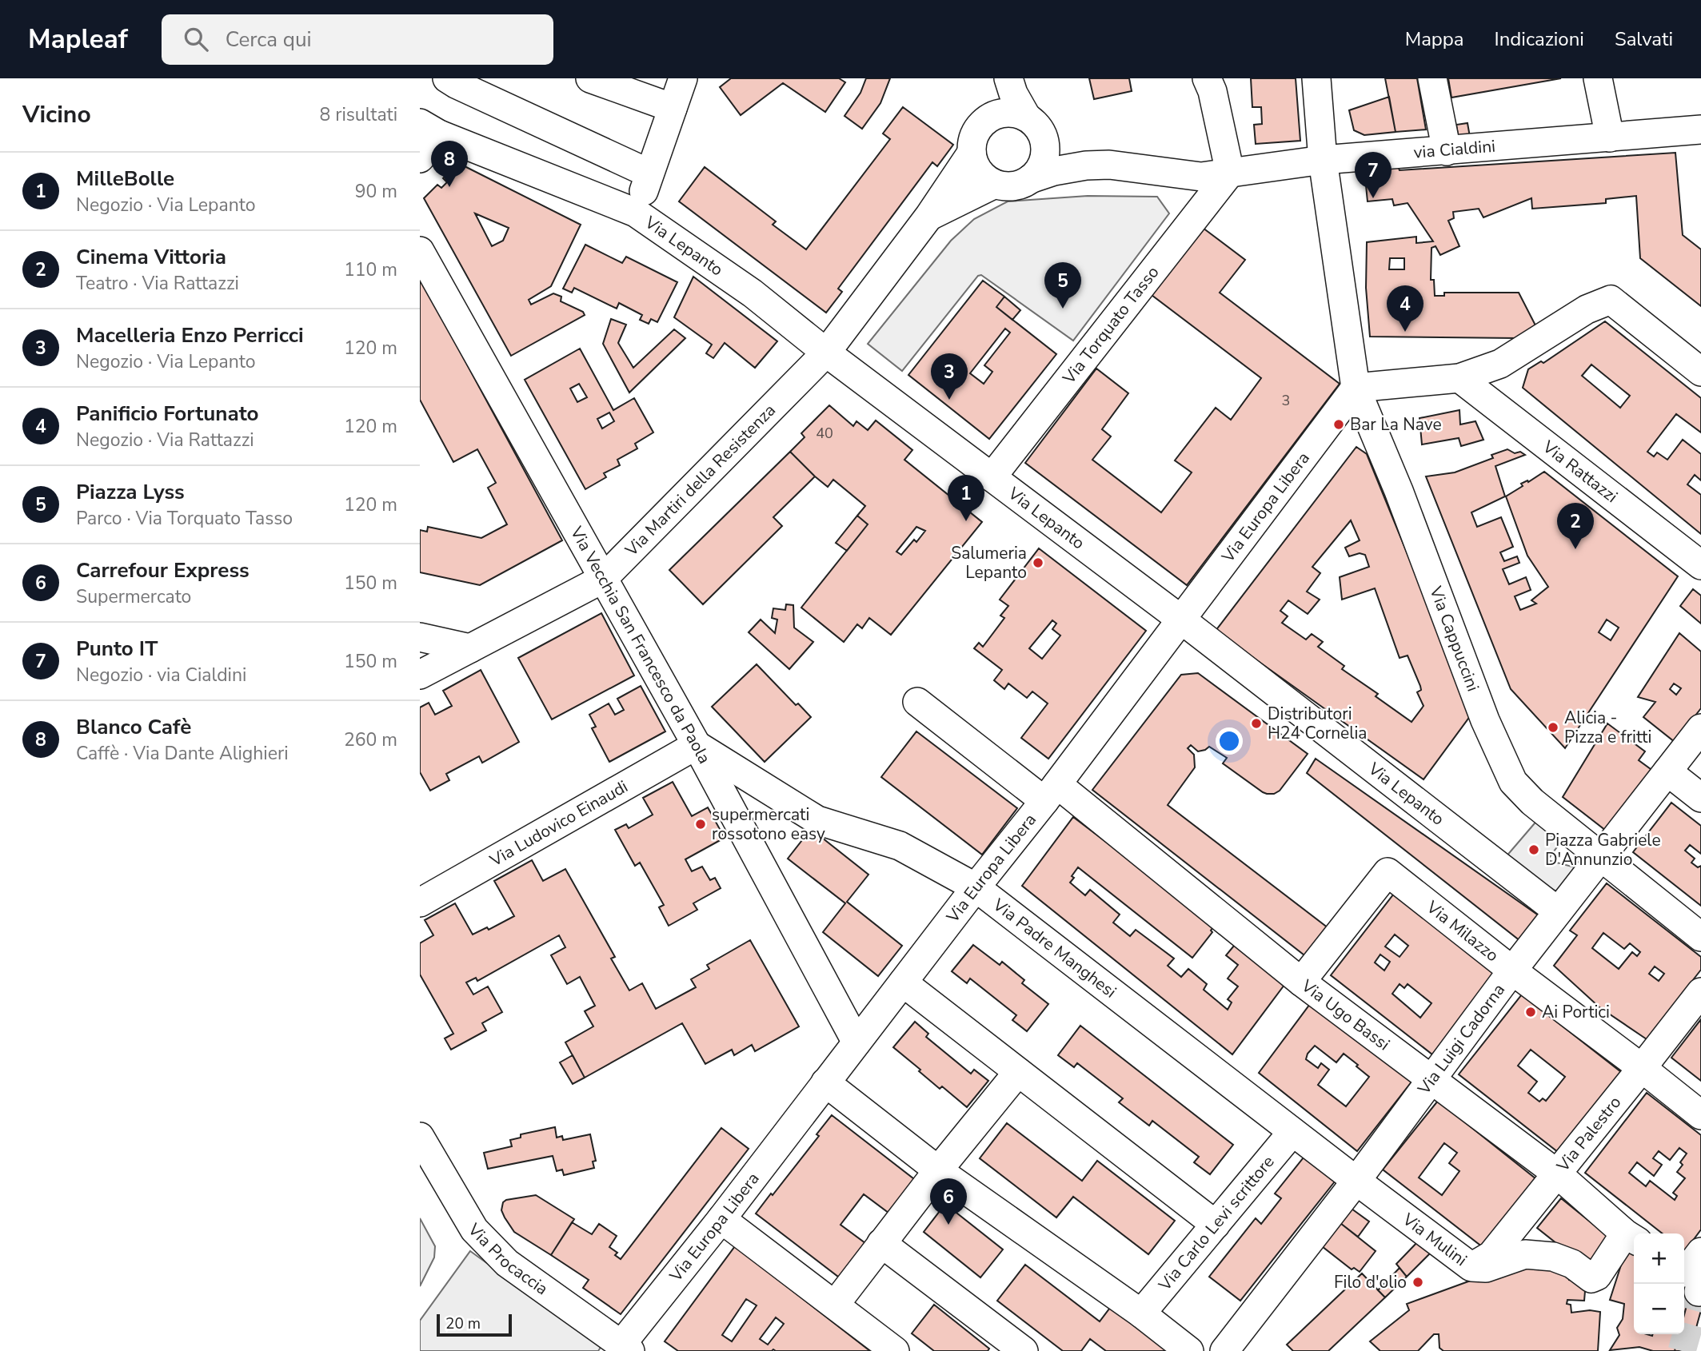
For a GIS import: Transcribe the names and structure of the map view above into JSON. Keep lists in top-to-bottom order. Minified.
{"streets":{"street":["via Cialdini","Via Lepanto","Via Torquato Tasso","Via Rattazzi","Via Martiri della Resistenza","Via Europa Libera","Via Cappuccini","Via Vecchia San Francesco da Paola","Via Ludovico Einaudi","Via Milazzo","Via Padre Manghesi","Via Ugo Bassi","Via Luigi Cadorna","Via Palestro","Via Carlo Levi scrittore","Via Mulini","Via Procaccia"]},"crossings":[["via Cialdini","Via Torquato Tasso"],["via Cialdini","Via Martiri della Resistenza"],["via Cialdini","Via Cappuccini"],["Via Lepanto","Via Torquato Tasso"],["Via Lepanto","Via Martiri della Resistenza"],["Via Lepanto","Via Europa Libera"],["Via Lepanto","Via Luigi Cadorna"],["Via Martiri della Resistenza","Via Vecchia San Francesco da Paola"],["Via Europa Libera","Via Cappuccini"],["Via Europa Libera","Via Vecchia San Francesco da Paola"],["Via Europa Libera","Via Padre Manghesi"],["Via Europa Libera","Via Ugo Bassi"],["Via Europa Libera","Via Procaccia"],["Via Cappuccini","Via Luigi Cadorna"],["Via Vecchia San Francesco da Paola","Via Ludovico Einaudi"],["Via Vecchia San Francesco da Paola","Via Padre Manghesi"],["Via Ludovico Einaudi","Via Padre Manghesi"],["Via Milazzo","Via Ugo Bassi"],["Via Milazzo","Via Luigi Cadorna"],["Via Milazzo","Via Palestro"],["Via Padre Manghesi","Via Luigi Cadorna"],["Via Padre Manghesi","Via Carlo Levi scrittore"],["Via Padre Manghesi","Via Mulini"],["Via Ugo Bassi","Via Luigi Cadorna"],["Via Ugo Bassi","Via Palestro"],["Via Ugo Bassi","Via Mulini"],["Via Luigi Cadorna","Via Mulini"],["Via Palestro","Via Mulini"]],"places":["Bar La Nave","Salumeria Lepanto","Distributori H24 Cornelia","Alicia - Pizza e fritti","supermercati rossotono easy","Piazza Gabriele D'Annunzio","Ai Portici","Filo d'olio"],"house_numbers":["3","40"],"scale_bar":"20 m","page":{"header":"Mapleaf","search":"Cerca qui","nav":["Mappa","Indicazioni","Salvati"],"heading":["Vicino","8 risultati"],"pins":["8","7","5","4","3","1","2","6"],"list":[{"mark":"1","name":"MilleBolle","note":"Negozio · Via Lepanto","value":"90 m"},{"mark":"2","name":"Cinema Vittoria","note":"Teatro · Via Rattazzi","value":"110 m"},{"mark":"3","name":"Macelleria Enzo Perricci","note":"Negozio · Via Lepanto","value":"120 m"},{"mark":"4","name":"Panificio Fortunato","note":"Negozio · Via Rattazzi","value":"120 m"},{"mark":"5","name":"Piazza Lyss","note":"Parco · Via Torquato Tasso","value":"120 m"},{"mark":"6","name":"Carrefour Express","note":"Supermercato","value":"150 m"},{"mark":"7","name":"Punto IT","note":"Negozio · via Cialdini","value":"150 m"},{"mark":"8","name":"Blanco Cafè","note":"Caffè · Via Dante Alighieri","value":"260 m"}],"map_buttons":["+","−"],"scale":"20 m"}}
